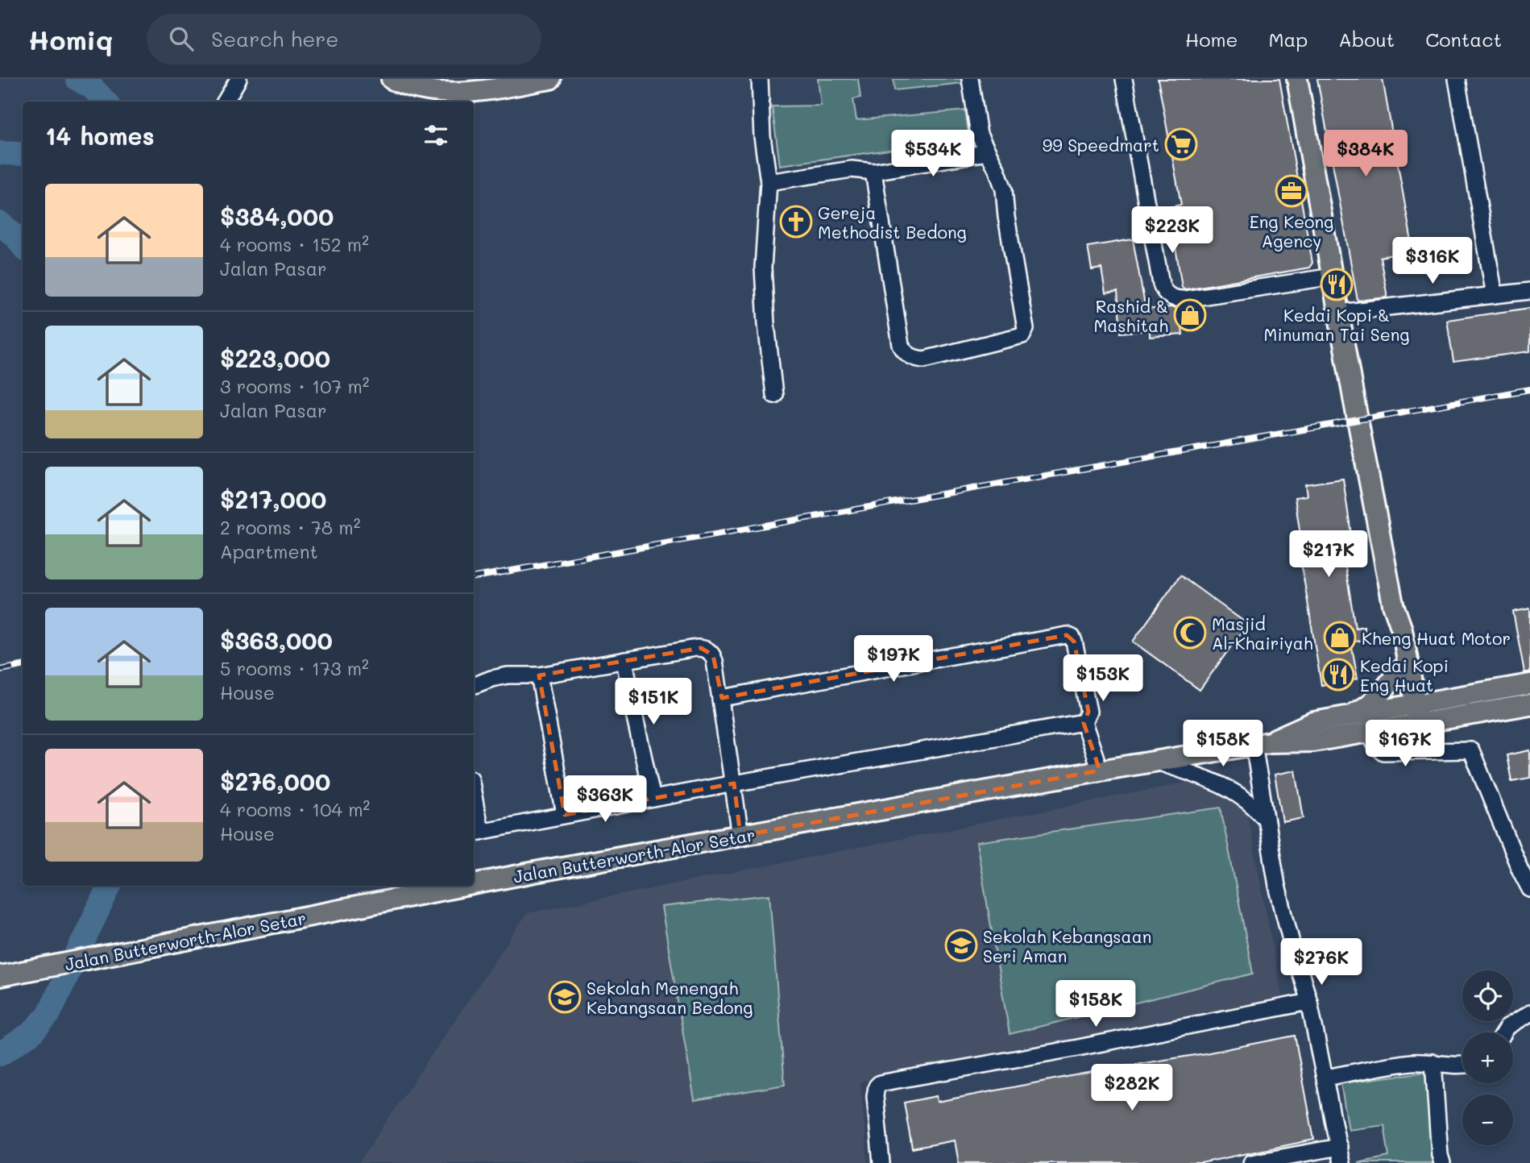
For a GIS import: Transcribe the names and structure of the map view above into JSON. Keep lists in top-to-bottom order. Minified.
{"streets":{"main road":["Jalan Butterworth-Alor Setar"]},"places":{"supermarket":["99 Speedmart"],"office":["Eng Keong Agency"],"church":["Gereja Methodist Bedong"],"restaurant":["Kedai Kopi & Minuman Tai Seng","Kedai Kopi Eng Huat"],"shop":["Rashid & Mashitah","Kheng Huat Motor"],"mosque":["Masjid Al-Khairiyah"],"school or university":["Sekolah Kebangsaan Seri Aman","Sekolah Menengah Kebangsaan Bedong"]},"page":{"header":"Homiq","search":"Search here","nav":["Home","Map","About","Contact"],"heading":"14 homes","price":["$534K","$384K","$223K","$316K","$217K","$197K","$153K","$151K","$158K","$167K","$363K","$276K","$158K","$282K"],"list":[{"name":"$384,000","note":"4 rooms · 152 m² · Jalan Pasar"},{"name":"$223,000","note":"3 rooms · 107 m² · Jalan Pasar"},{"name":"$217,000","note":"2 rooms · 78 m² · Apartment"},{"name":"$363,000","note":"5 rooms · 173 m² · House"},{"name":"$276,000","note":"4 rooms · 104 m² · House"}],"map_buttons":["+","−"]}}
